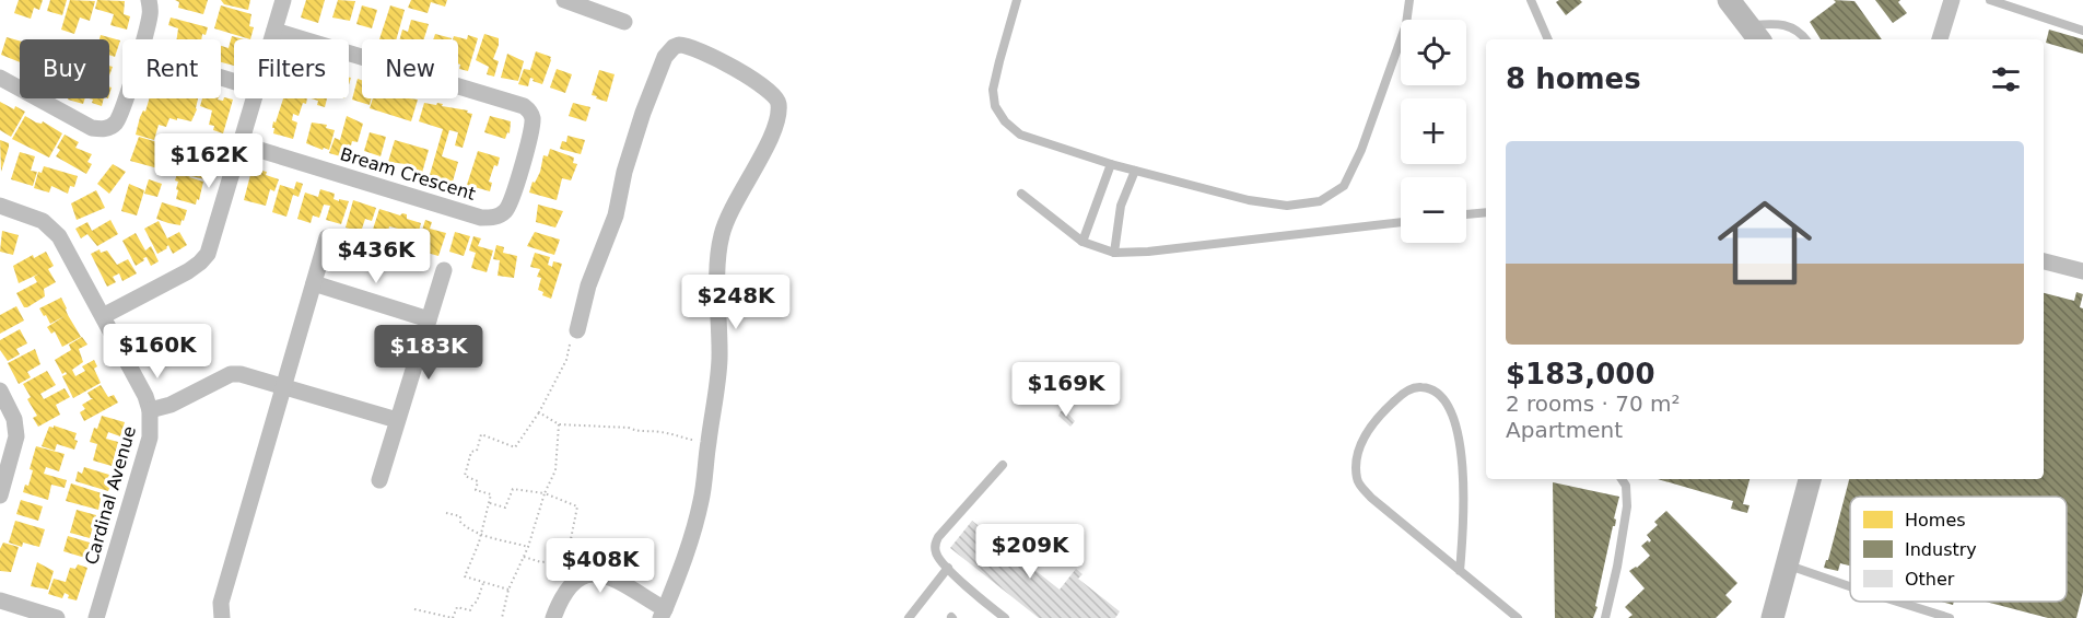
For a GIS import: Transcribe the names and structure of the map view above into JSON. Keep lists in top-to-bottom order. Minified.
{"streets":{"street":["Bream Crescent","Cardinal Avenue"]},"legend":["Homes","Industry","Other"],"page":{"map_buttons":["+","−"],"chip":["Buy","Rent","Filters","New"],"heading":"8 homes","list":[{"name":"$183,000","note":"2 rooms · 70 m² · Apartment"}],"price":["$162K","$436K","$248K","$160K","$183K","$169K","$209K","$408K"]}}
